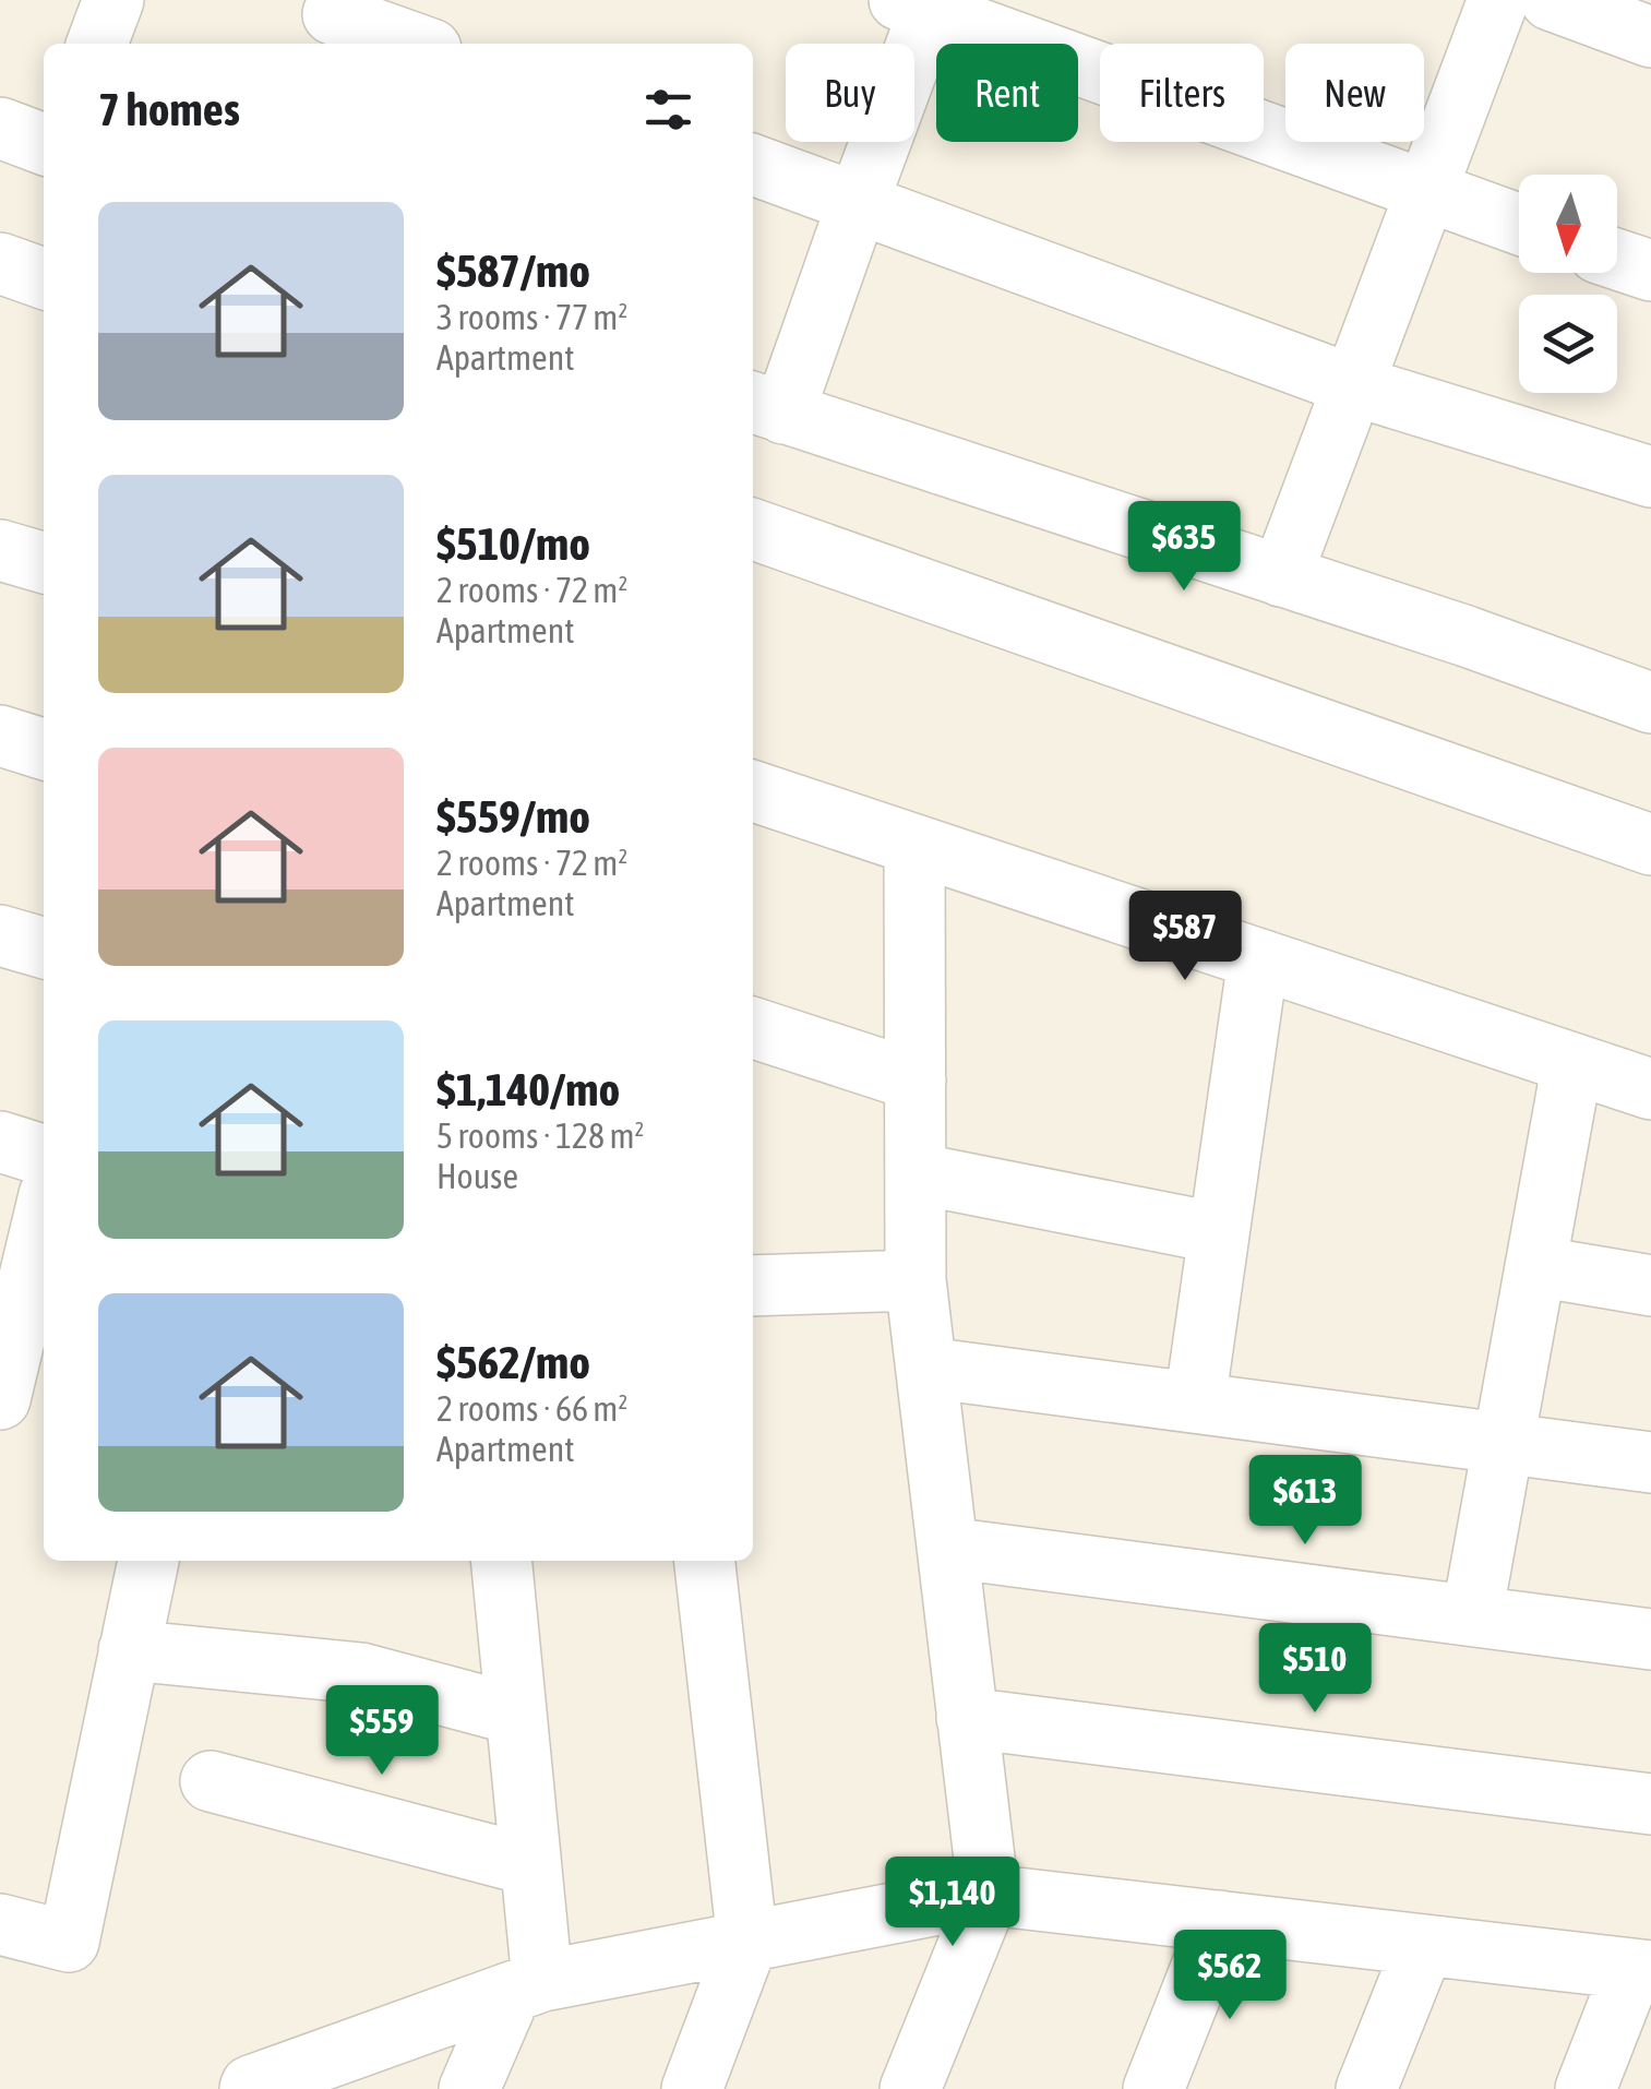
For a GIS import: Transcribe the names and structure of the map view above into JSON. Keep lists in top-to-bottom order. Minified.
{"north":"bottom","page":{"chip":["Buy","Rent","Filters","New"],"heading":"7 homes","list":[{"name":"$587/mo","note":"3 rooms · 77 m² · Apartment"},{"name":"$510/mo","note":"2 rooms · 72 m² · Apartment"},{"name":"$559/mo","note":"2 rooms · 72 m² · Apartment"},{"name":"$1,140/mo","note":"5 rooms · 128 m² · House"},{"name":"$562/mo","note":"2 rooms · 66 m² · Apartment"}],"price":["$635","$587","$613","$510","$559","$1,140","$562"]}}
